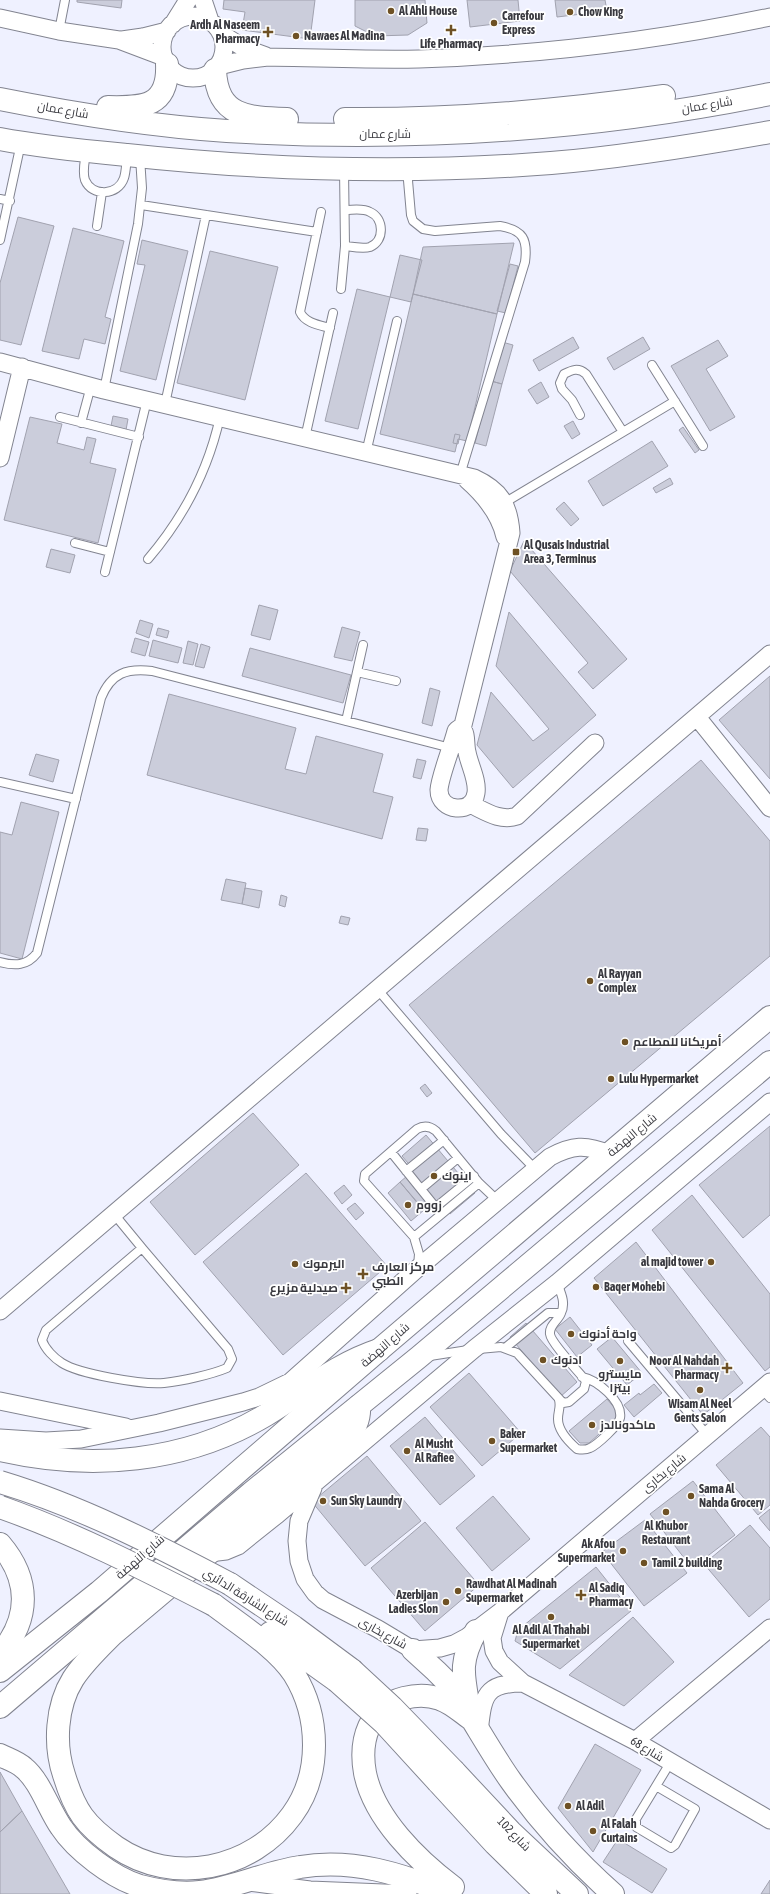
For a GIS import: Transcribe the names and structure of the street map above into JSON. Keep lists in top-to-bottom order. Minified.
{"streets":{"main road":["شارع عمان","شارع النهضة","شارع الشارقة الدائري","شارع 102"],"street":["شارع بخارى","شارع 68"]},"crossings":[["شارع بخارى","شارع 68"],["شارع الشارقة الدائري","شارع 102"]],"places":{"other":["Al Ahli House","Chow King","Carrefour Express","Nawaes Al Madina","Al Rayyan Complex","أمريكانا للمطاعم","Lulu Hypermarket","اينوك","زووم","al majid tower","اليرموك","Baqer Mohebi","واحة أدنوك","ادنوك","مايسترو بيتزا","Wisam Al Neel Gents Salon","ماكدونالدز","Baker Supermarket","Al Musht Al Rafiee","Sama Al Nahda Grocery","Sun Sky Laundry","Al Khubor Restaurant","Ak Afou Supermarket","Tamil 2 building","Rawdhat Al Madinah Supermarket","Azerbijan Ladies Slon","Al Adil Al Thahabi Supermarket","Al Adil","Al Falah Curtains"],"health":["Life Pharmacy","Ardh Al Naseem Pharmacy","مركز العارف الطبي","صيدلية مزيرع","Noor Al Nahdah Pharmacy","Al Sadiq Pharmacy"],"transit":["Al Qusais Industrial Area 3, Terminus"]}}
